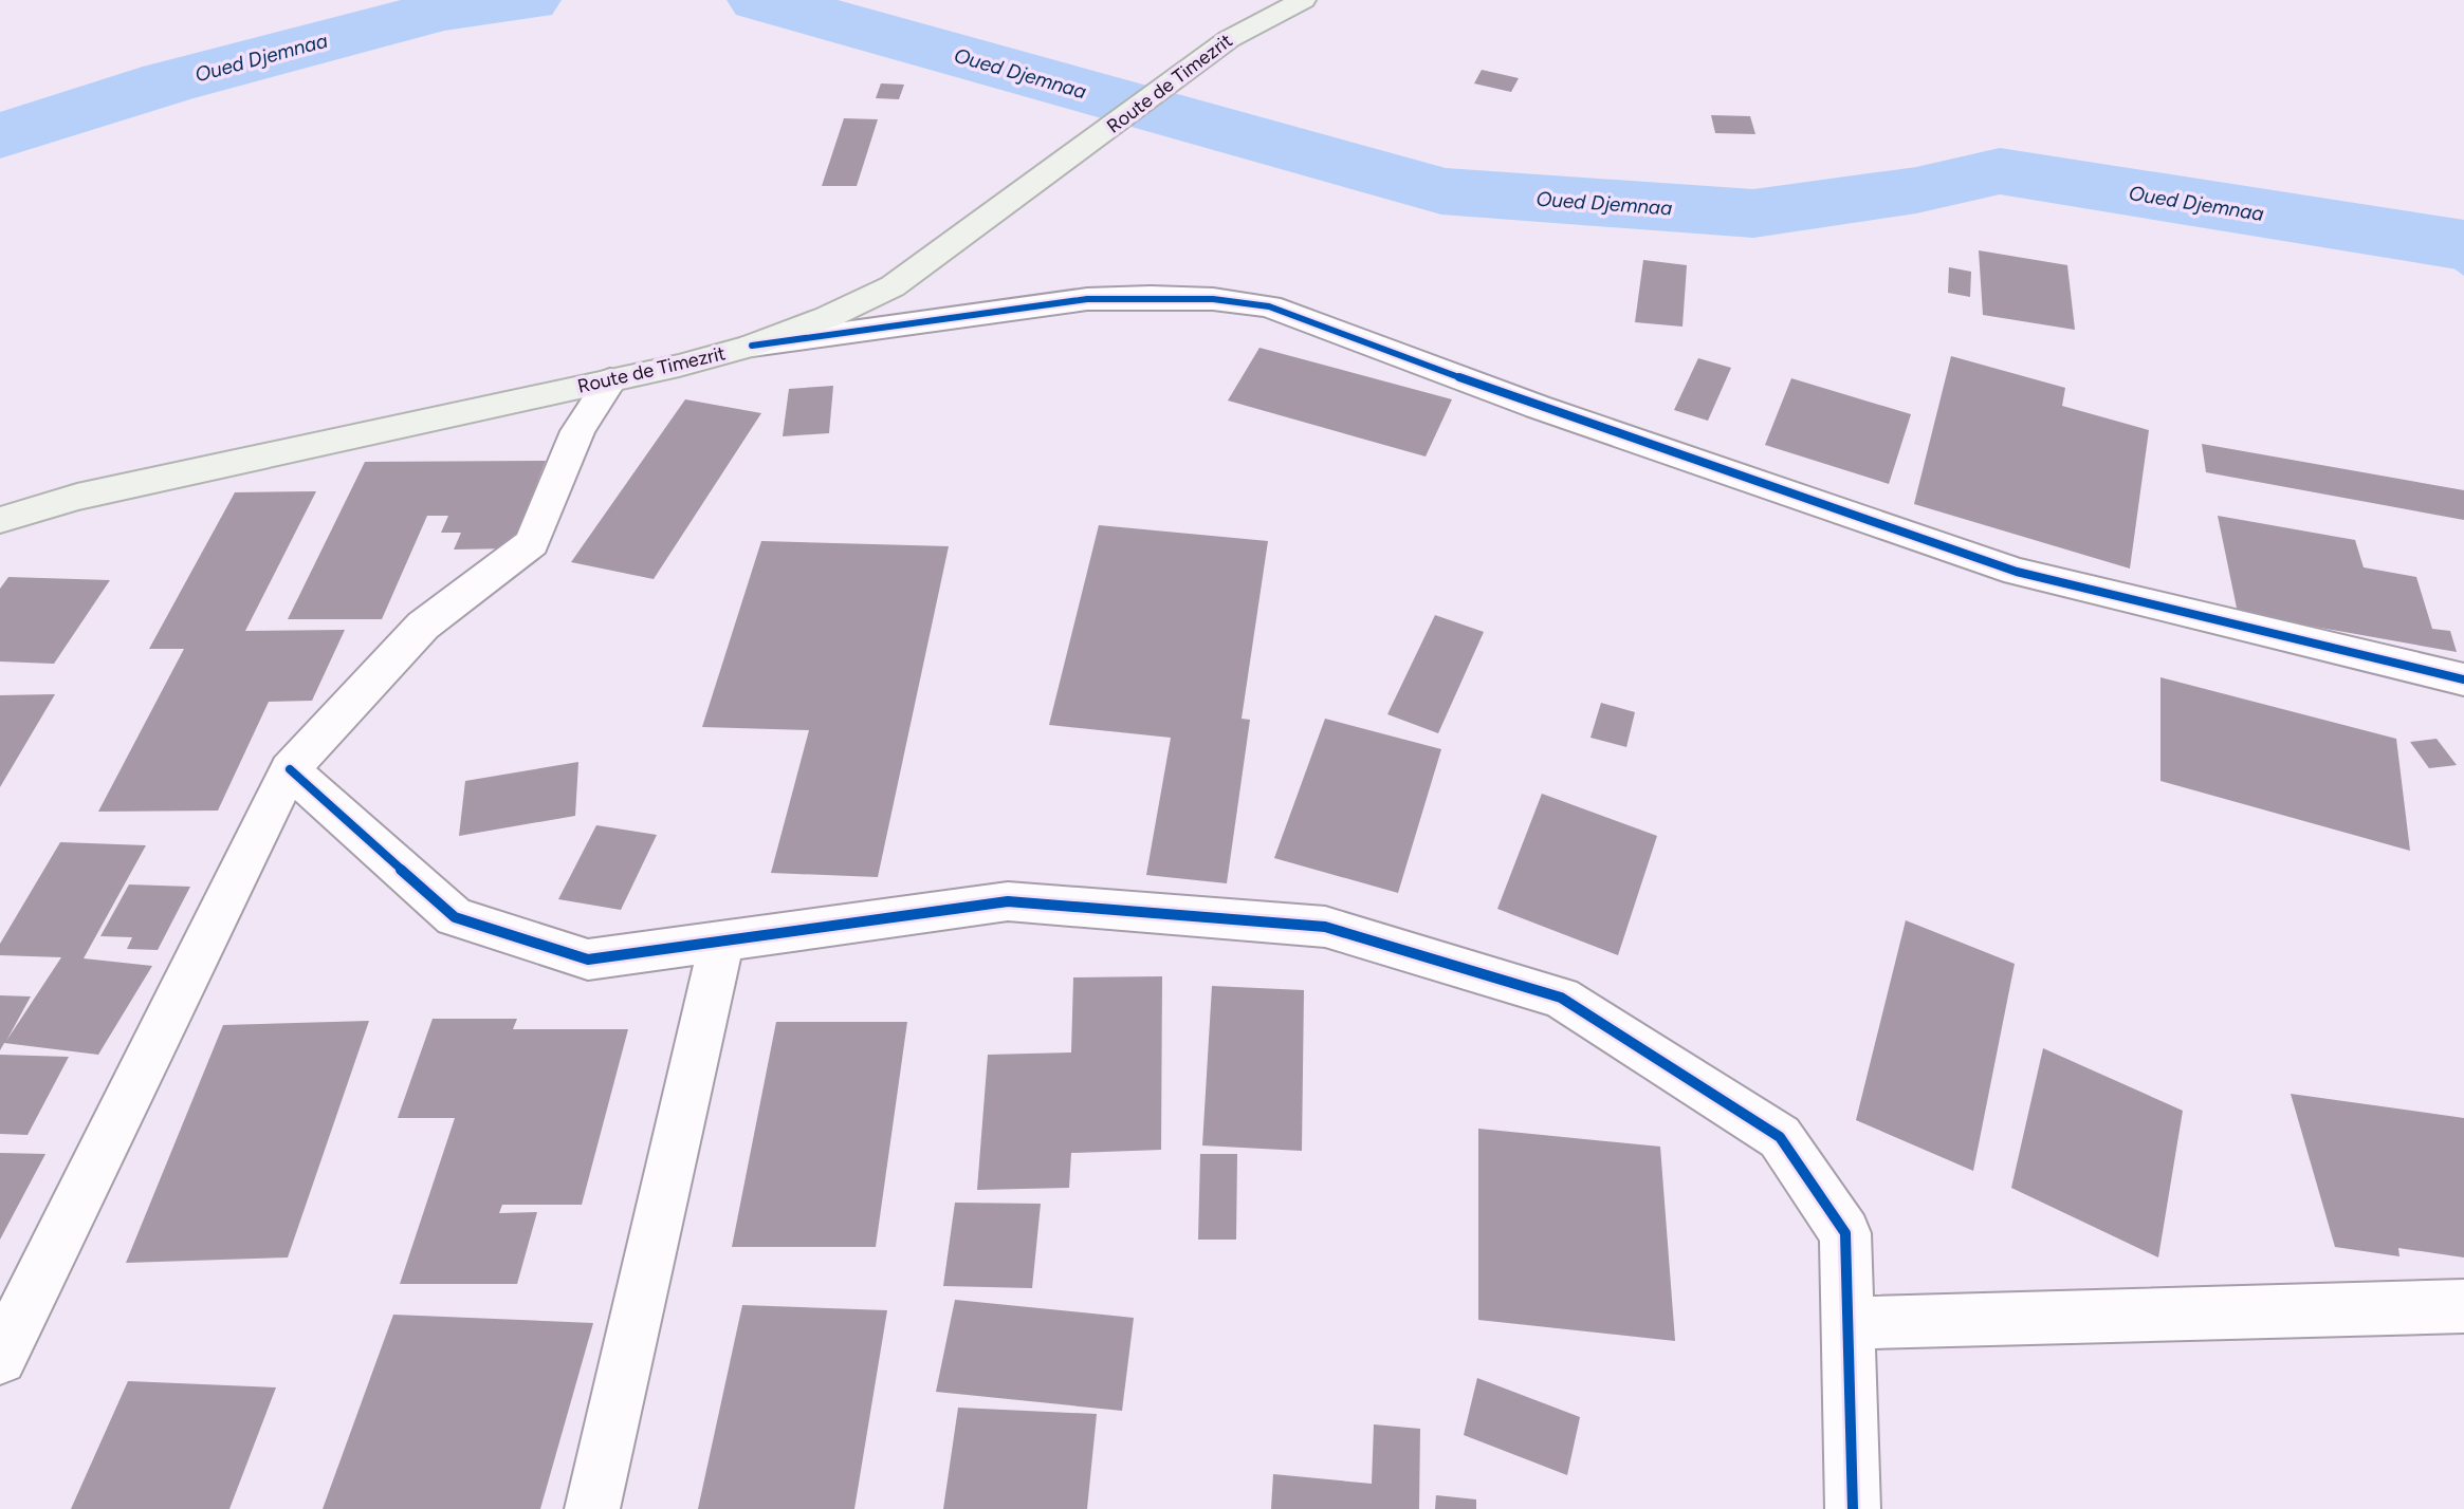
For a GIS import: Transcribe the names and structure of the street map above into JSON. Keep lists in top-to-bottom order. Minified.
{"streets":{"main road":["Route de Timezrit"]},"water":["Oued Djemnaa"]}
